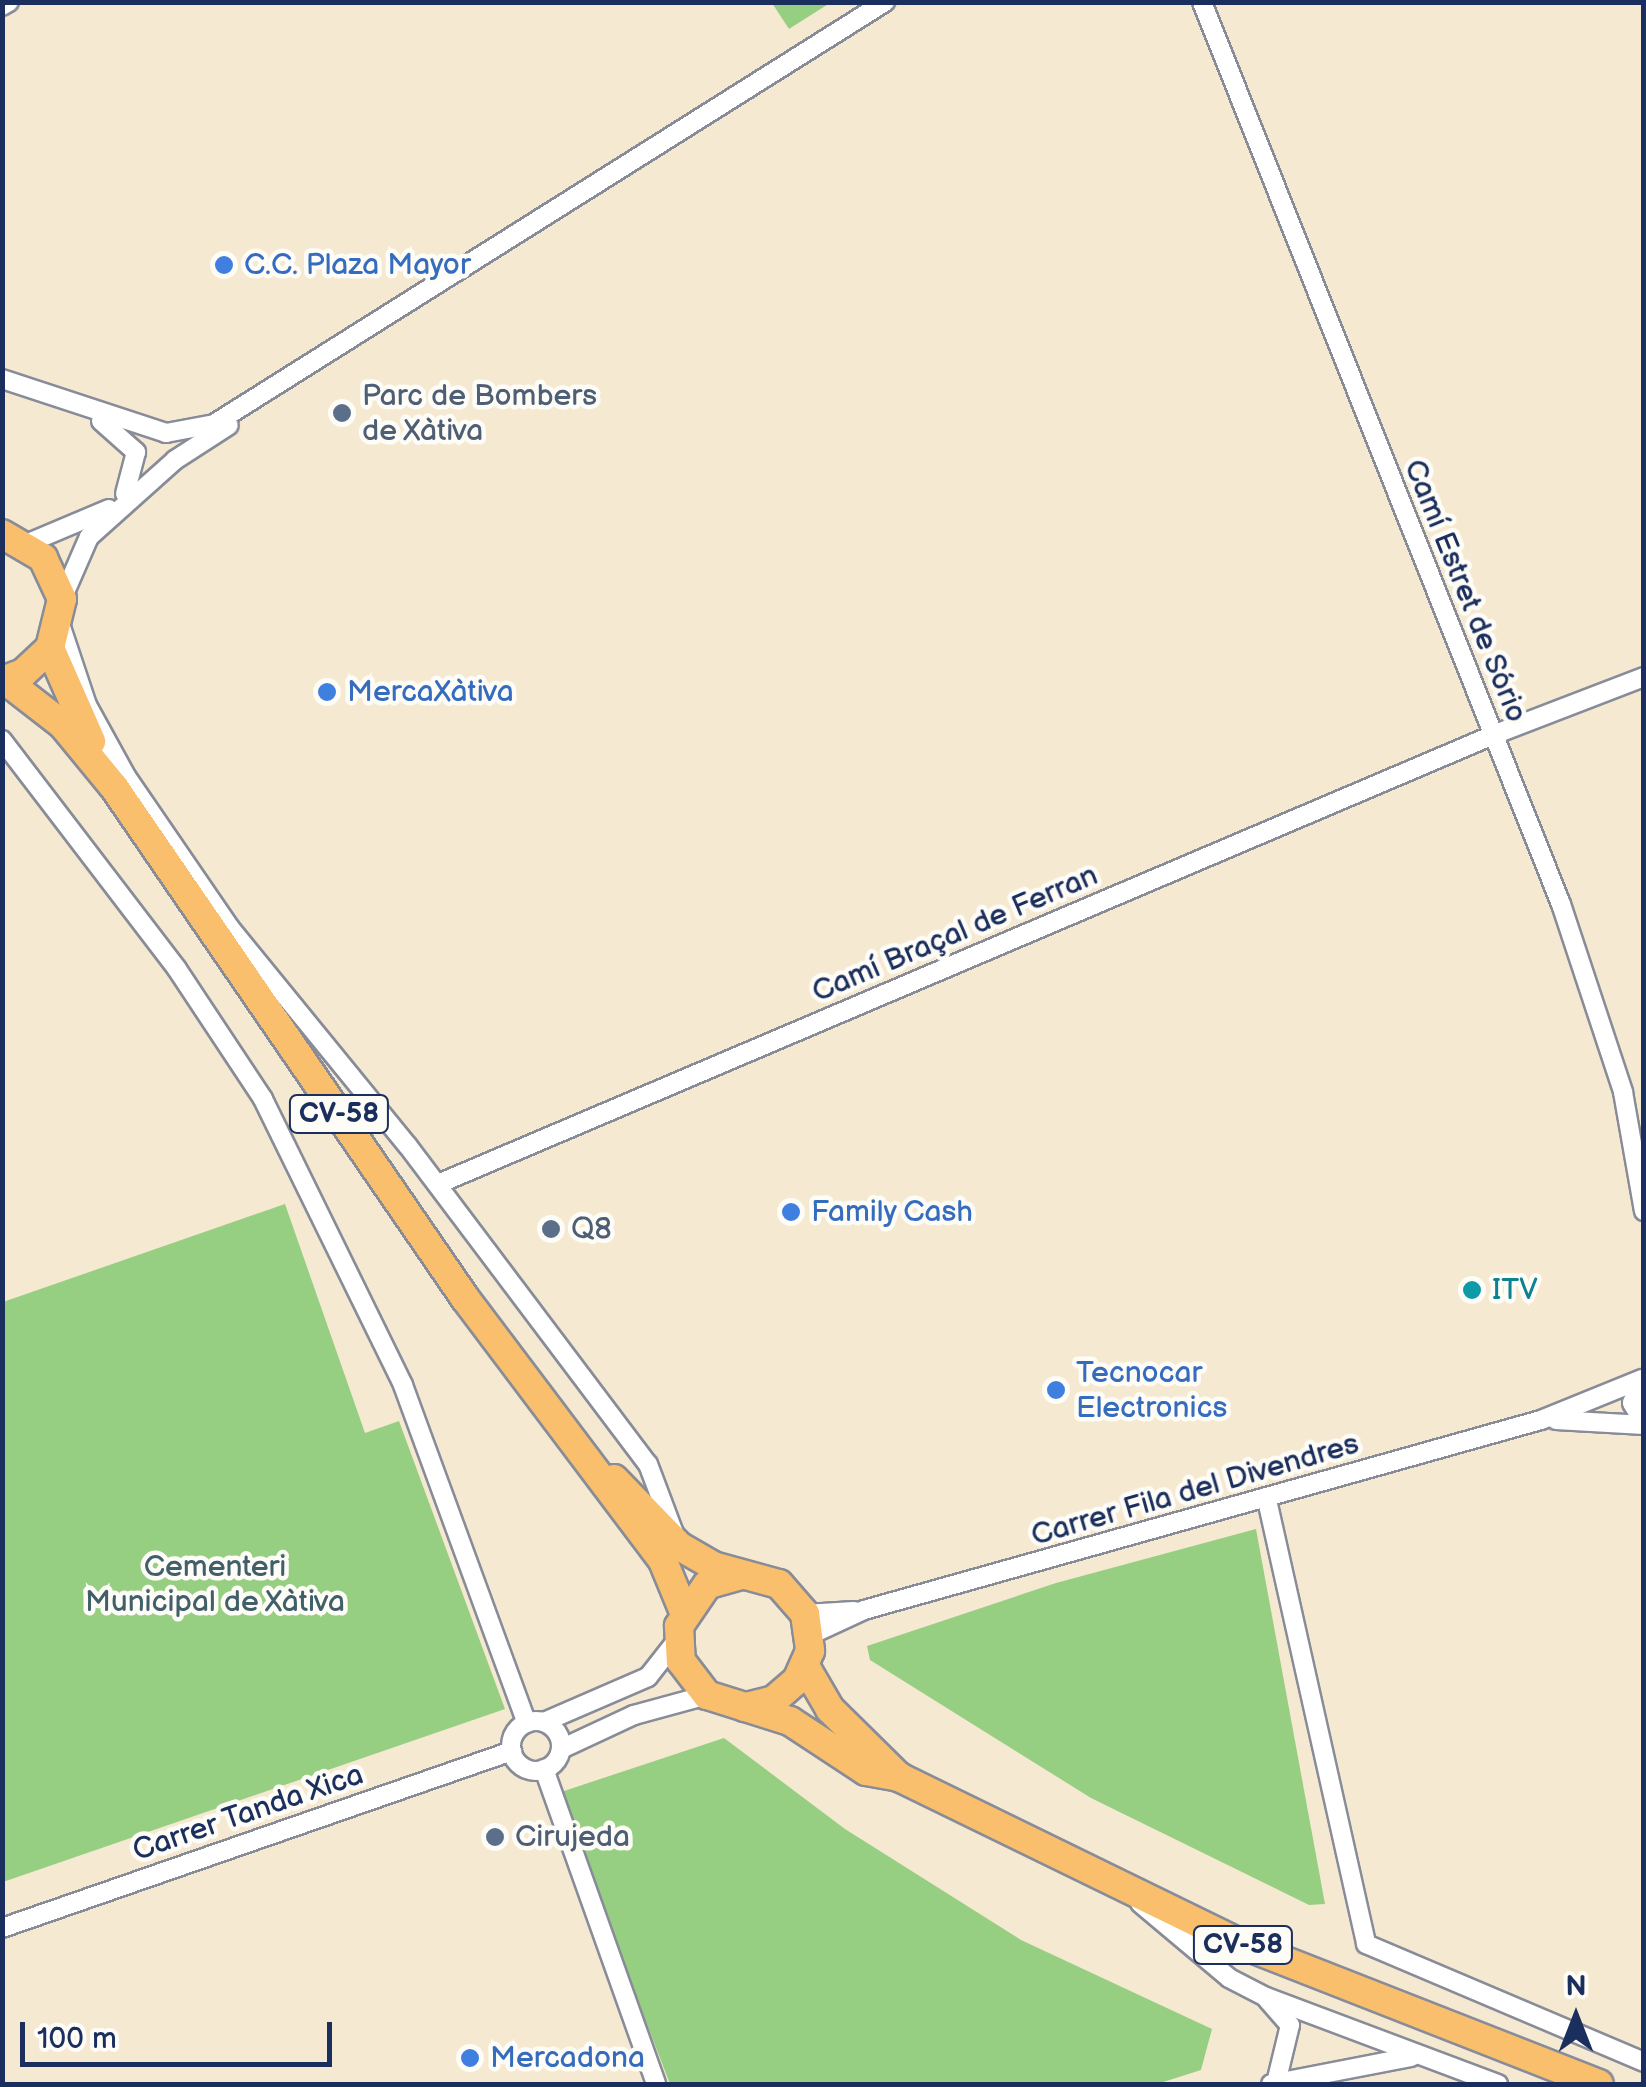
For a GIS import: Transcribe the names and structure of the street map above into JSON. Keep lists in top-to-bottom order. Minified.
{"streets":{"main road":["CV-58"],"street":["Camí Estret de Sório","Camí Braçal de Ferran","Carrer Fila del Divendres","Carrer Tanda Xica"]},"crossings":[["Camí Estret de Sório","Camí Braçal de Ferran"],["CV-58","Carrer Fila del Divendres"]],"parks":["Cementeri Municipal de Xàtiva"],"places":["C.C. Plaza Mayor","Parc de Bombers de Xàtiva","MercaXàtiva","Family Cash","Q8","ITV","Tecnocar Electronics","Cirujeda","Mercadona"],"scale_bar":"100 m","north":"top"}
